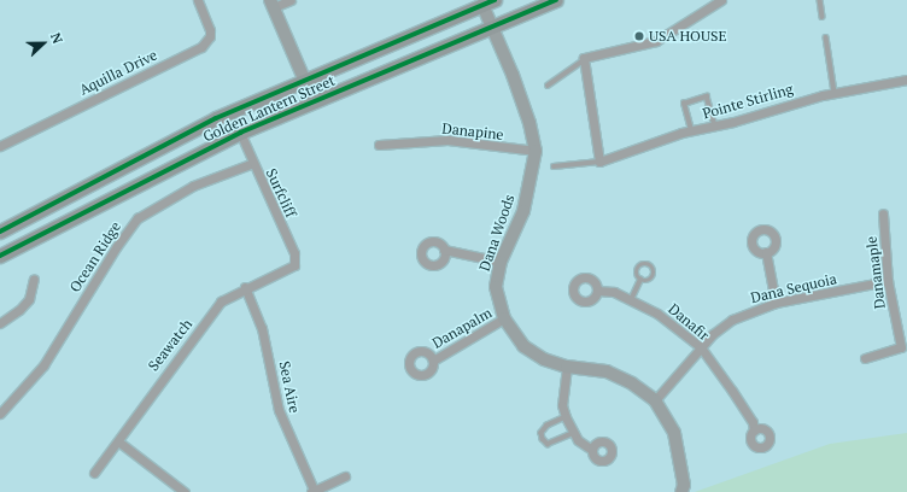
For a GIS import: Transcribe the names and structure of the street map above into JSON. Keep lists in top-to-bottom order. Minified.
{"streets":{"main road":["Golden Lantern Street"],"street":["Aquilla Drive","Pointe Stirling","Danapine","Surfcliff","Dana Woods","Ocean Ridge","Danamaple","Dana Sequoia","Danafir","Danapalm","Seawatch","Sea Aire"]},"crossings":[["Golden Lantern Street","Surfcliff"],["Golden Lantern Street","Dana Woods"],["Danapine","Dana Woods"],["Surfcliff","Ocean Ridge"],["Surfcliff","Seawatch"],["Dana Woods","Dana Sequoia"],["Dana Woods","Danapalm"],["Danamaple","Dana Sequoia"],["Dana Sequoia","Danafir"],["Seawatch","Sea Aire"]],"places":["USA HOUSE"],"north":"right"}
